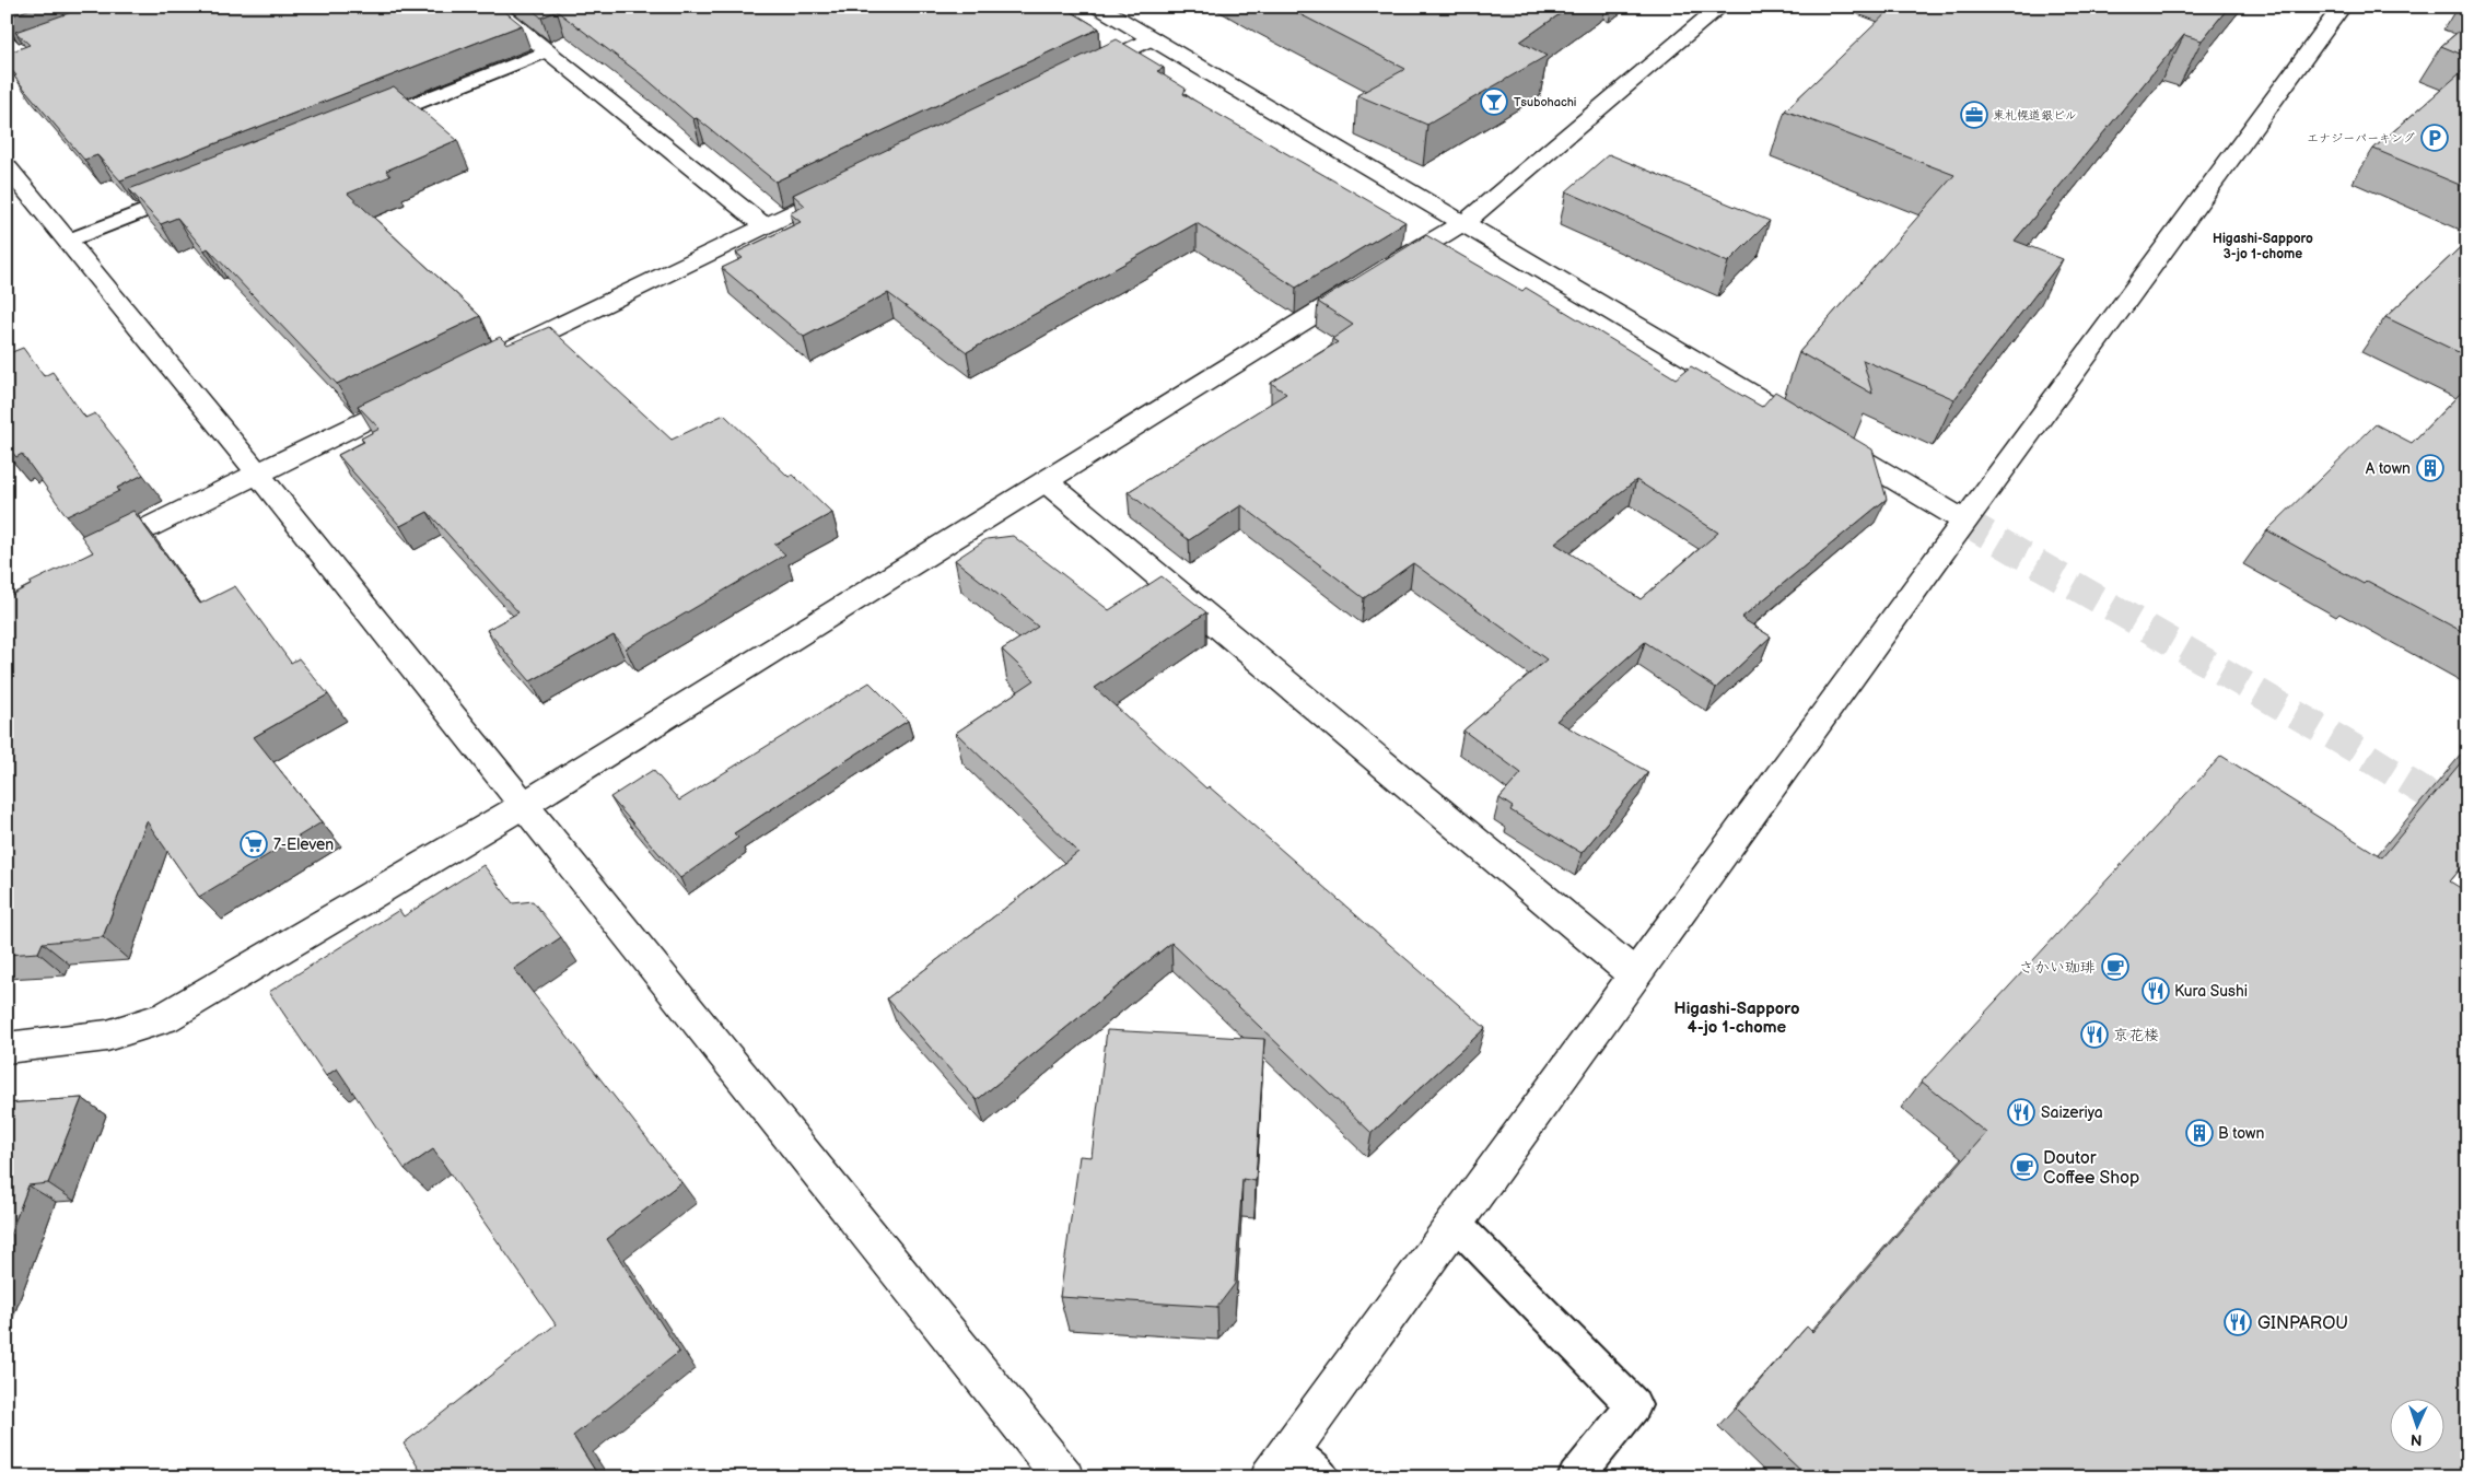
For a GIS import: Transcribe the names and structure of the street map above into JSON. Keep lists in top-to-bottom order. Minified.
{"districts":["Higashi-Sapporo 3-jo 1-chome","Higashi-Sapporo 4-jo 1-chome"],"places":{"bar":["Tsubohachi"],"office":["東札幌道銀ビル"],"parking":["エナジーパーキング"],"building":["A town","B town"],"supermarket":["7-Eleven"],"cafe":["さかい珈琲","Doutor Coffee Shop"],"restaurant":["Kura Sushi","京花楼","Saizeriya","GINPAROU"]},"north":"bottom"}
